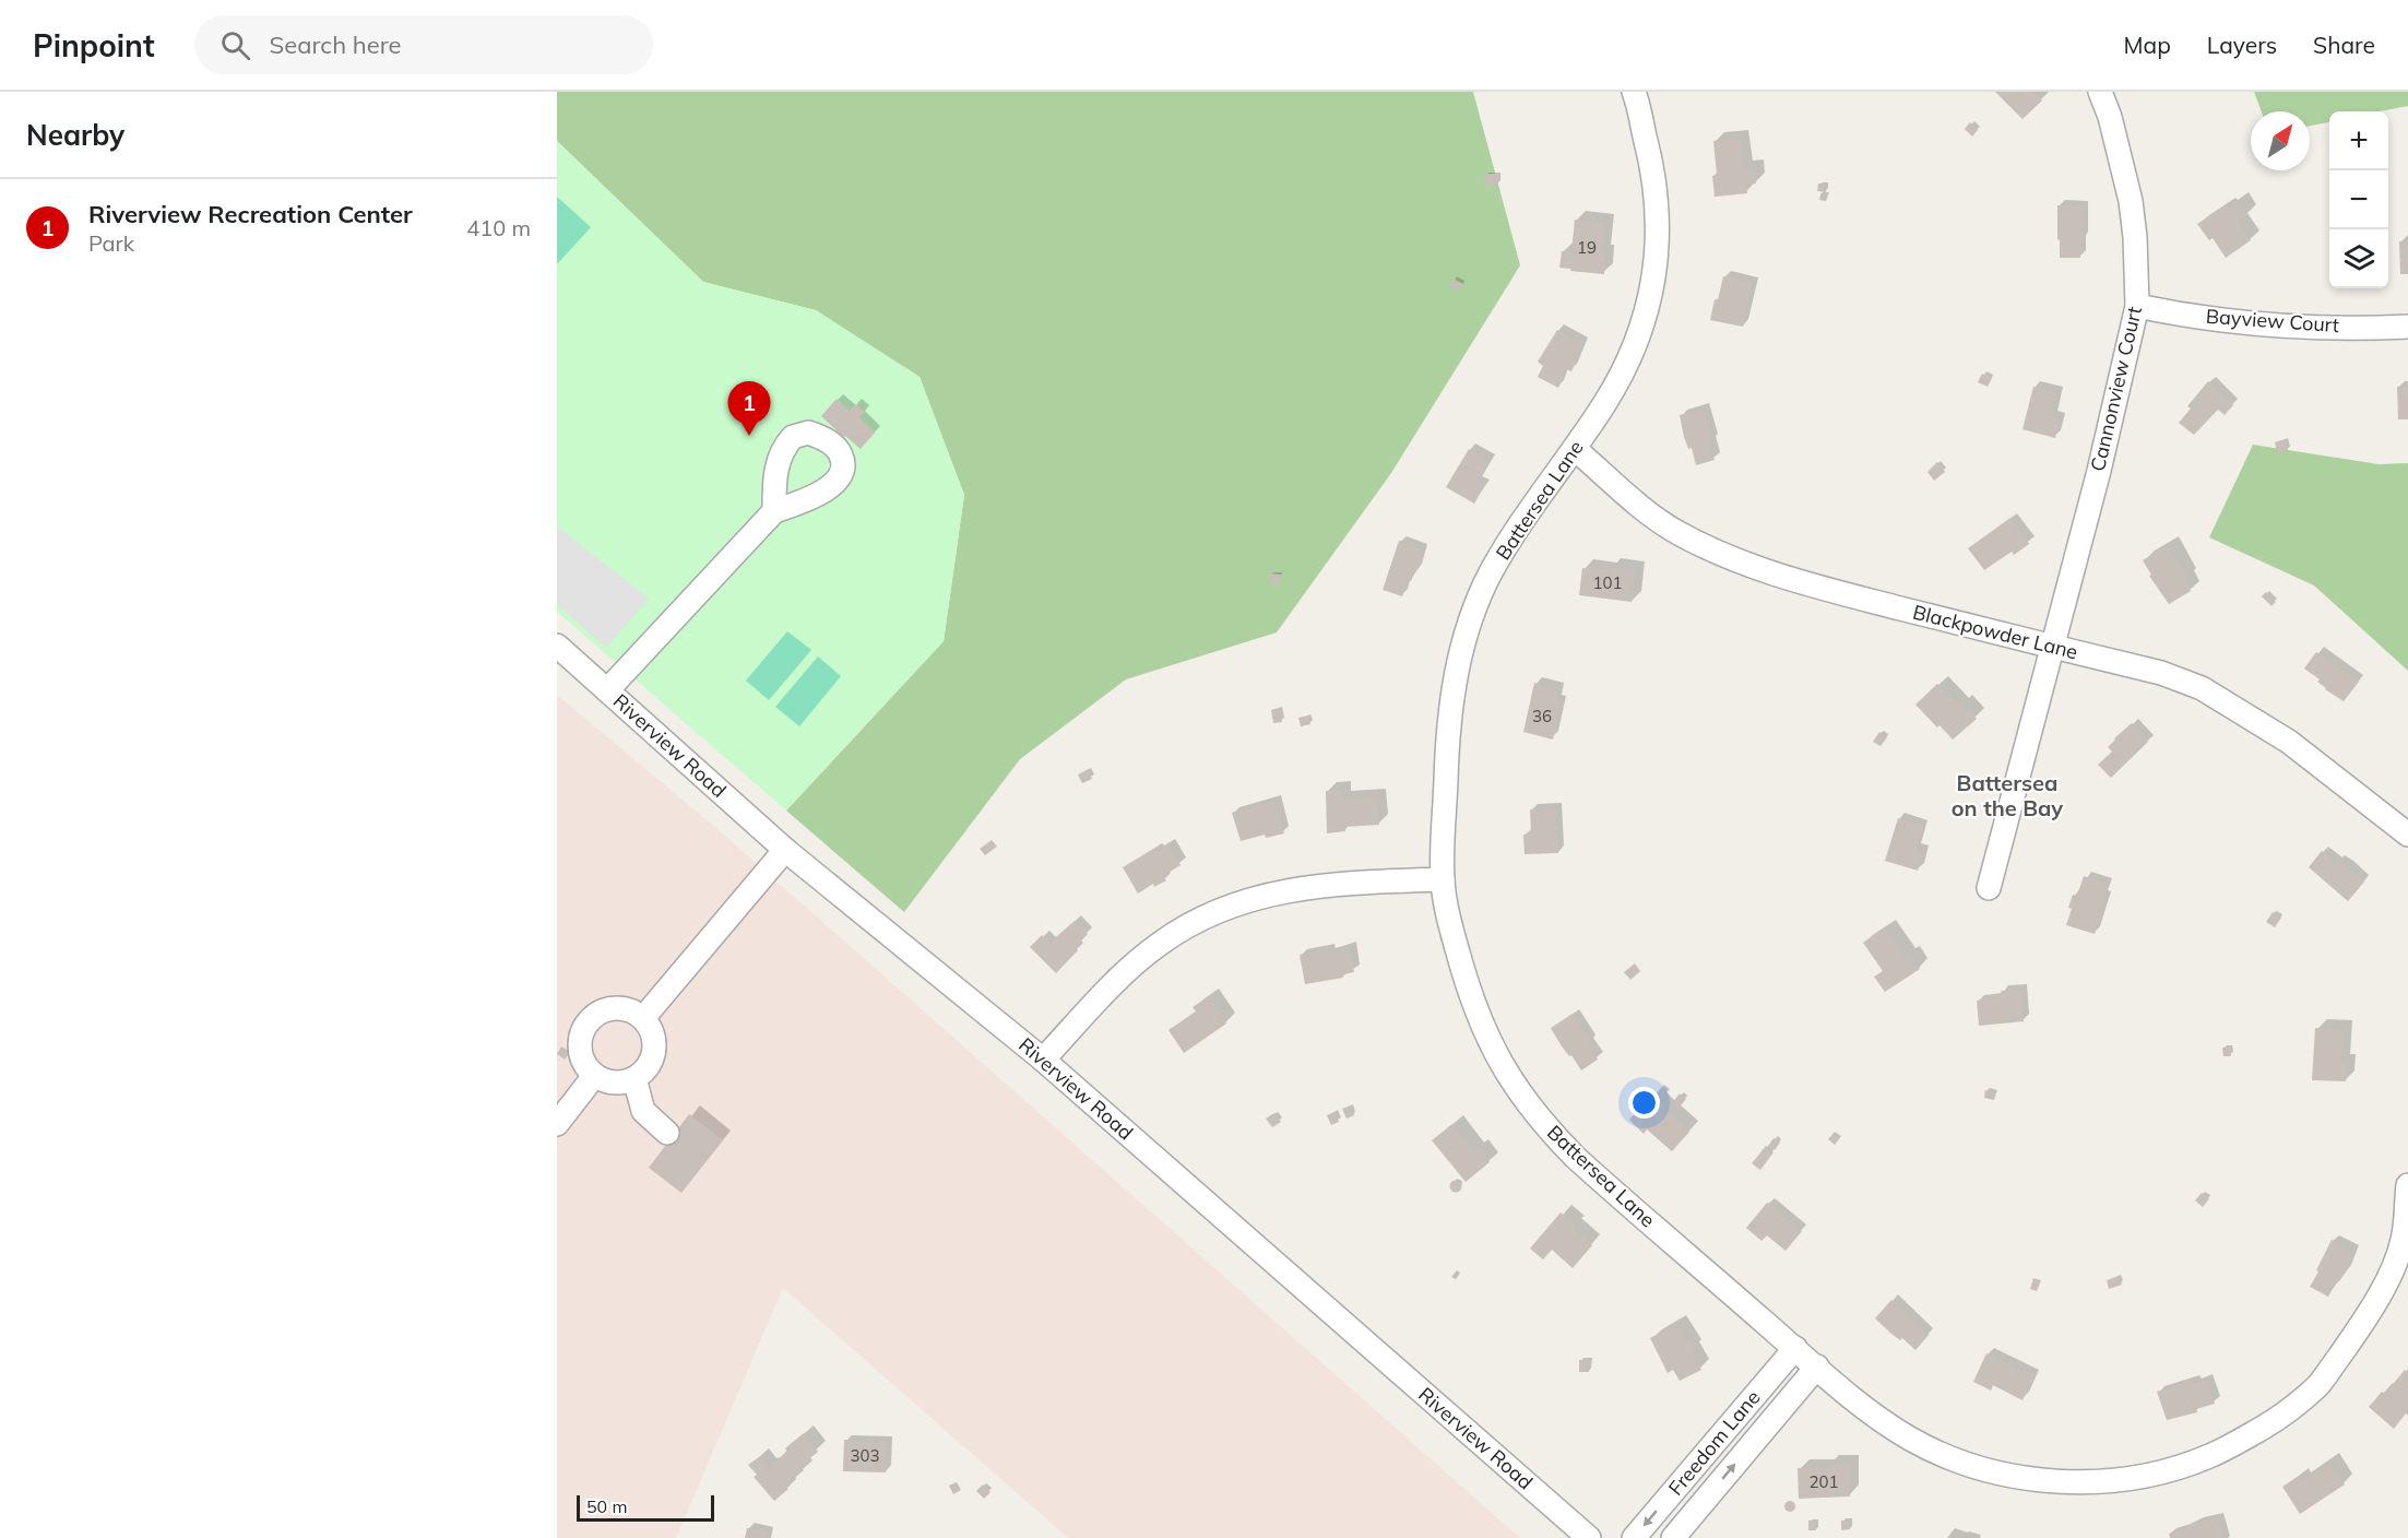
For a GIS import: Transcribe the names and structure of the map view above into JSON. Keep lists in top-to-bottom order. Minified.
{"streets":{"street":["Bayview Court","Cannonview Court","Battersea Lane","Blackpowder Lane","Riverview Road","Freedom Lane"]},"crossings":[["Bayview Court","Cannonview Court"],["Cannonview Court","Blackpowder Lane"],["Battersea Lane","Blackpowder Lane"],["Battersea Lane","Freedom Lane"]],"districts":["Battersea on the Bay"],"house_numbers":["19","101","36","303","201"],"scale_bar":"50 m","north":"top right","page":{"header":"Pinpoint","search":"Search here","nav":["Map","Layers","Share"],"heading":"Nearby","map_buttons":["+","−"],"list":[{"mark":"1","name":"Riverview Recreation Center","note":"Park","value":"410 m"}],"pins":"1","scale":"50 m"}}
